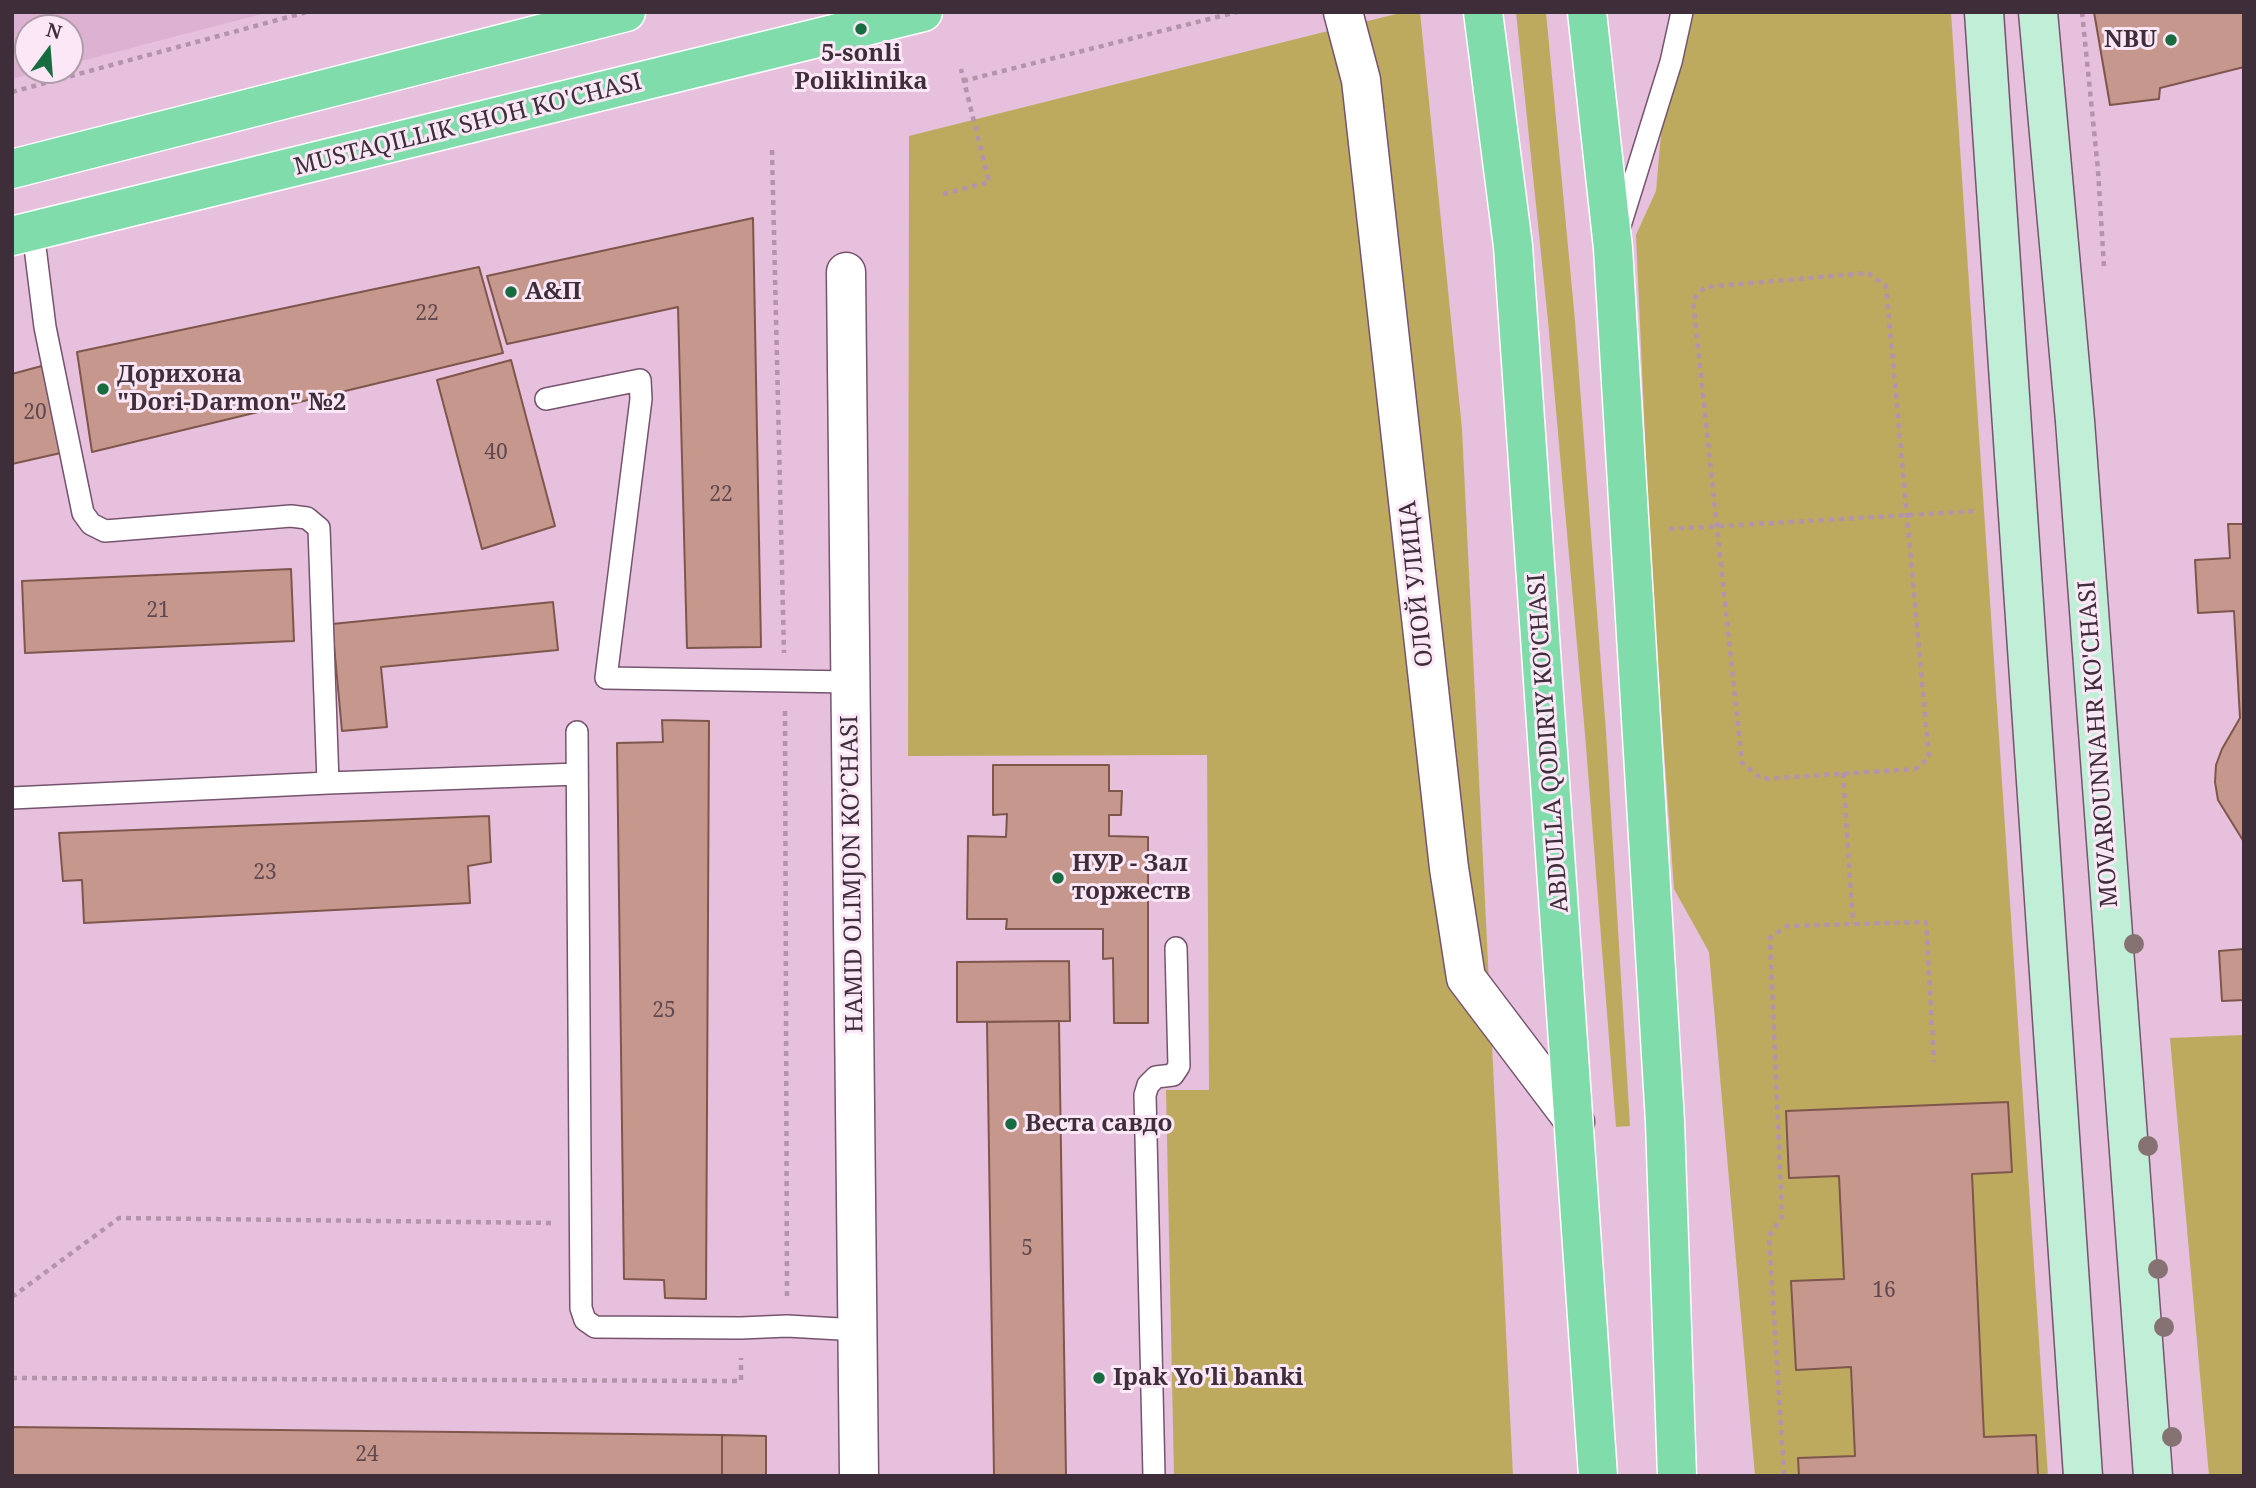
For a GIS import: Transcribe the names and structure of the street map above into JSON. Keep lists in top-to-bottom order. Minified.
{"streets":{"main road":["MUSTAQILLIK SHOH KO'CHASI","ABDULLA QODIRIY KO'CHASI"],"street":["ОЛОЙ УЛИЦА","MOVAROUNNAHR KO'CHASI","HAMID OLIMJON KO’CHASI"]},"crossings":[["ОЛОЙ УЛИЦА","ABDULLA QODIRIY KO'CHASI"]],"places":["5-sonli Poliklinika","NBU","А&П","Дорихона \"Dori-Darmon\" №2","НУР - Зал торжеств","Веста савдо","Ipak Yo'li banki"],"house_numbers":["22","20","40","22","21","23","25","5","16","24"],"north":"top"}
